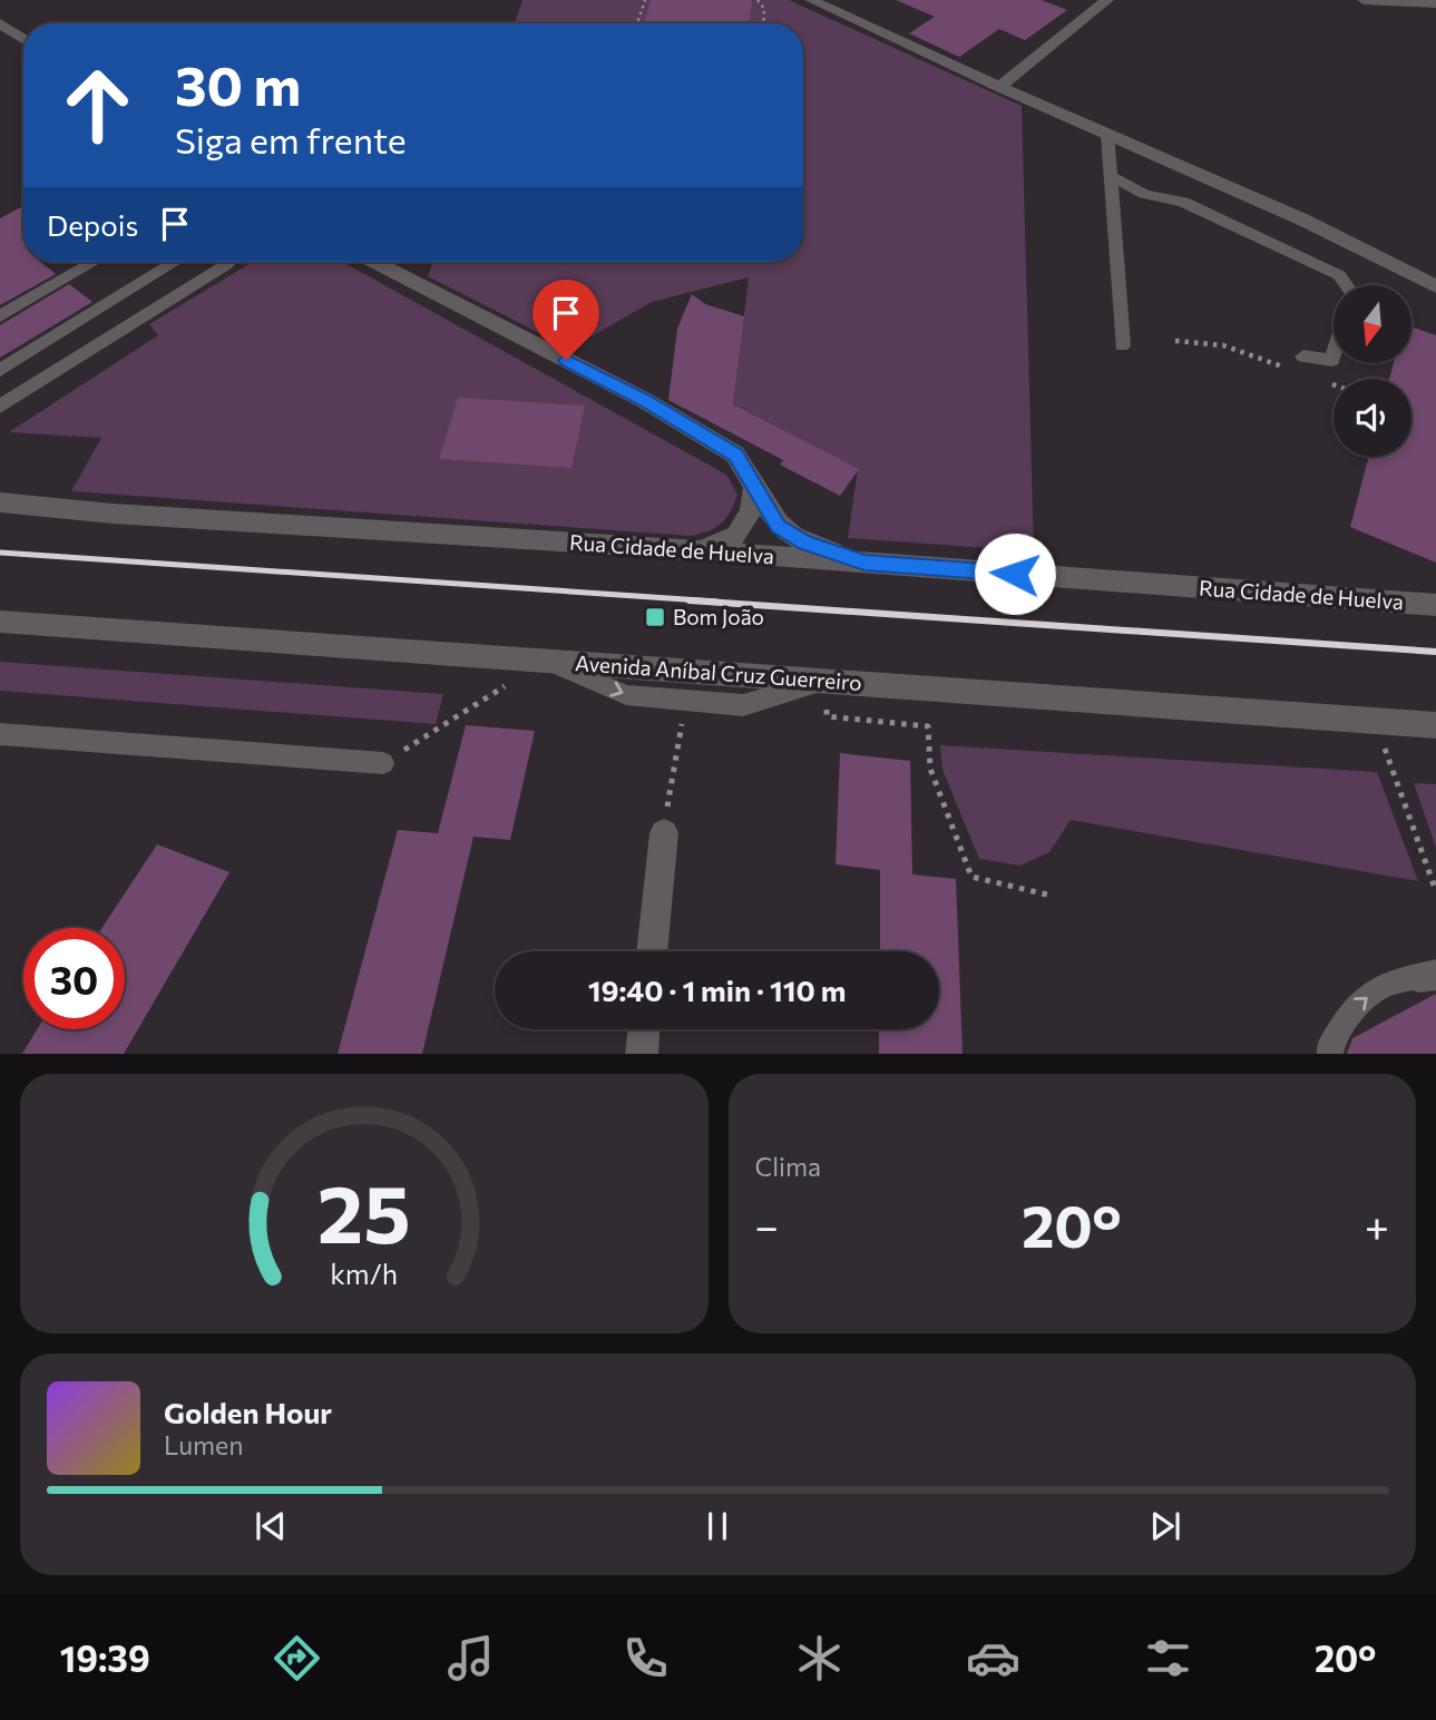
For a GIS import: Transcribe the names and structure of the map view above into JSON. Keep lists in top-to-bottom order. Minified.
{"streets":{"street":["Rua Cidade de Huelva","Avenida Aníbal Cruz Guerreiro"]},"places":{"transit":["Bom João"]},"north":"bottom","page":{"turn":["30 m","Siga em frente"],"then":"Depois","limit":"30","trip":"19:40 · 1 min · 110 m","tile":"Clima","heat":["−","20°","+"],"song":["Golden Hour","Lumen"],"tabs":["19:39","20°"],"gauge":["25","km/h"]}}
